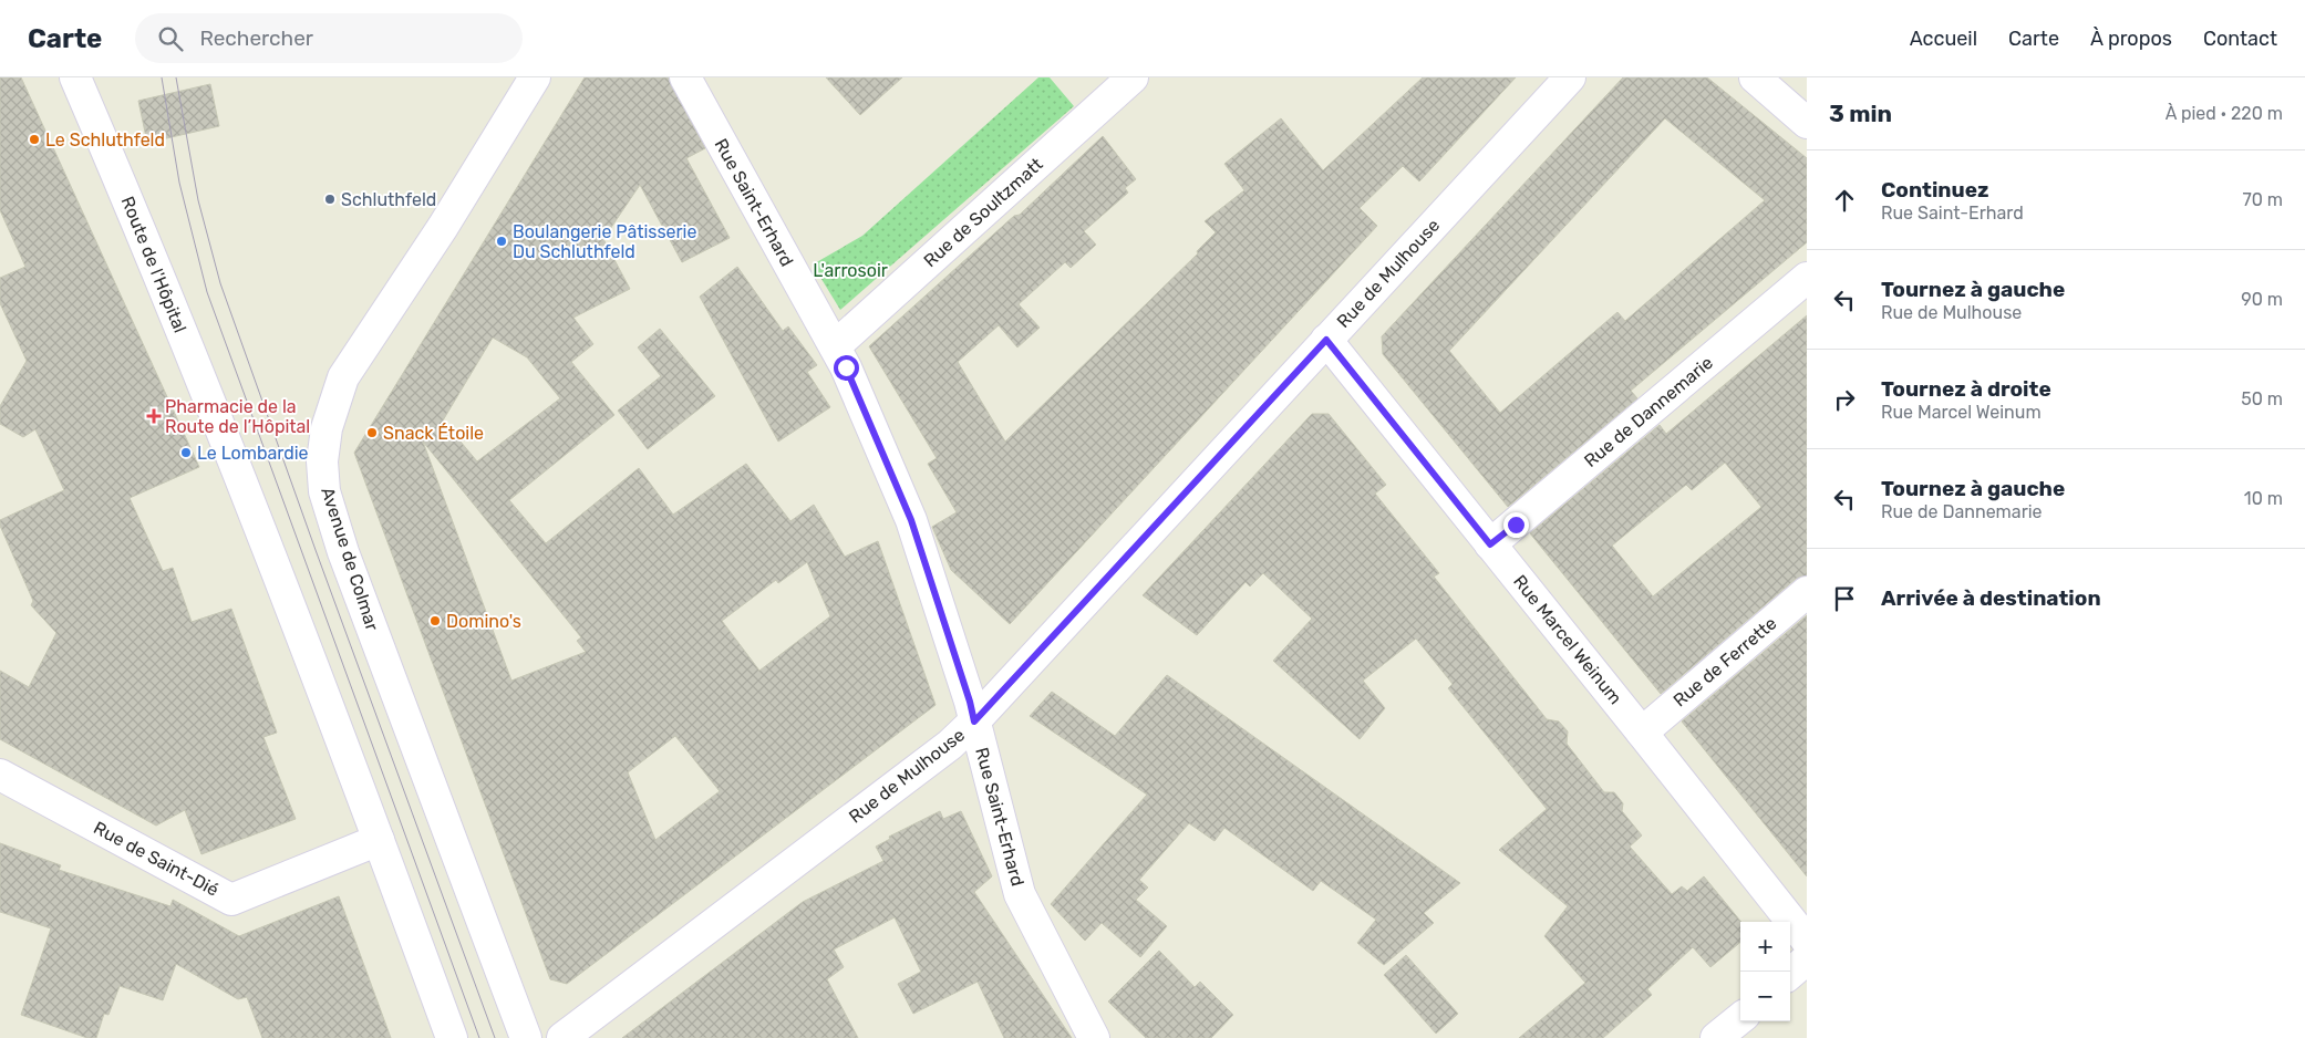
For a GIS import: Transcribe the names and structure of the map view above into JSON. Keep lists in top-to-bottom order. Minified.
{"streets":{"street":["Rue Saint-Erhard","Rue de Soultzmatt","Route de l'Hôpital","Rue de Mulhouse","Rue de Dannemarie","Avenue de Colmar","Rue Marcel Weinum","Rue de Ferrette","Rue de Saint-Dié"]},"crossings":[["Rue Saint-Erhard","Rue de Soultzmatt"],["Rue Saint-Erhard","Rue de Mulhouse"],["Route de l'Hôpital","Rue de Saint-Dié"],["Rue de Mulhouse","Rue Marcel Weinum"],["Rue de Dannemarie","Rue Marcel Weinum"],["Rue Marcel Weinum","Rue de Ferrette"]],"parks":["L'arrosoir"],"places":{"other":["Le Schluthfeld","Schluthfeld","Boulangerie Pâtisserie Du Schluthfeld","Snack Étoile","Le Lombardie","Domino's"],"health":["Pharmacie de la Route de l’Hôpital"]},"page":{"header":"Carte","search":"Rechercher","nav":["Accueil","Carte","À propos","Contact"],"heading":["3 min","À pied · 220 m"],"list":[["Continuez","Rue Saint-Erhard","70 m"],["Tournez à gauche","Rue de Mulhouse","90 m"],["Tournez à droite","Rue Marcel Weinum","50 m"],["Tournez à gauche","Rue de Dannemarie","10 m"],"Arrivée à destination"],"map_buttons":["+","−"]}}
